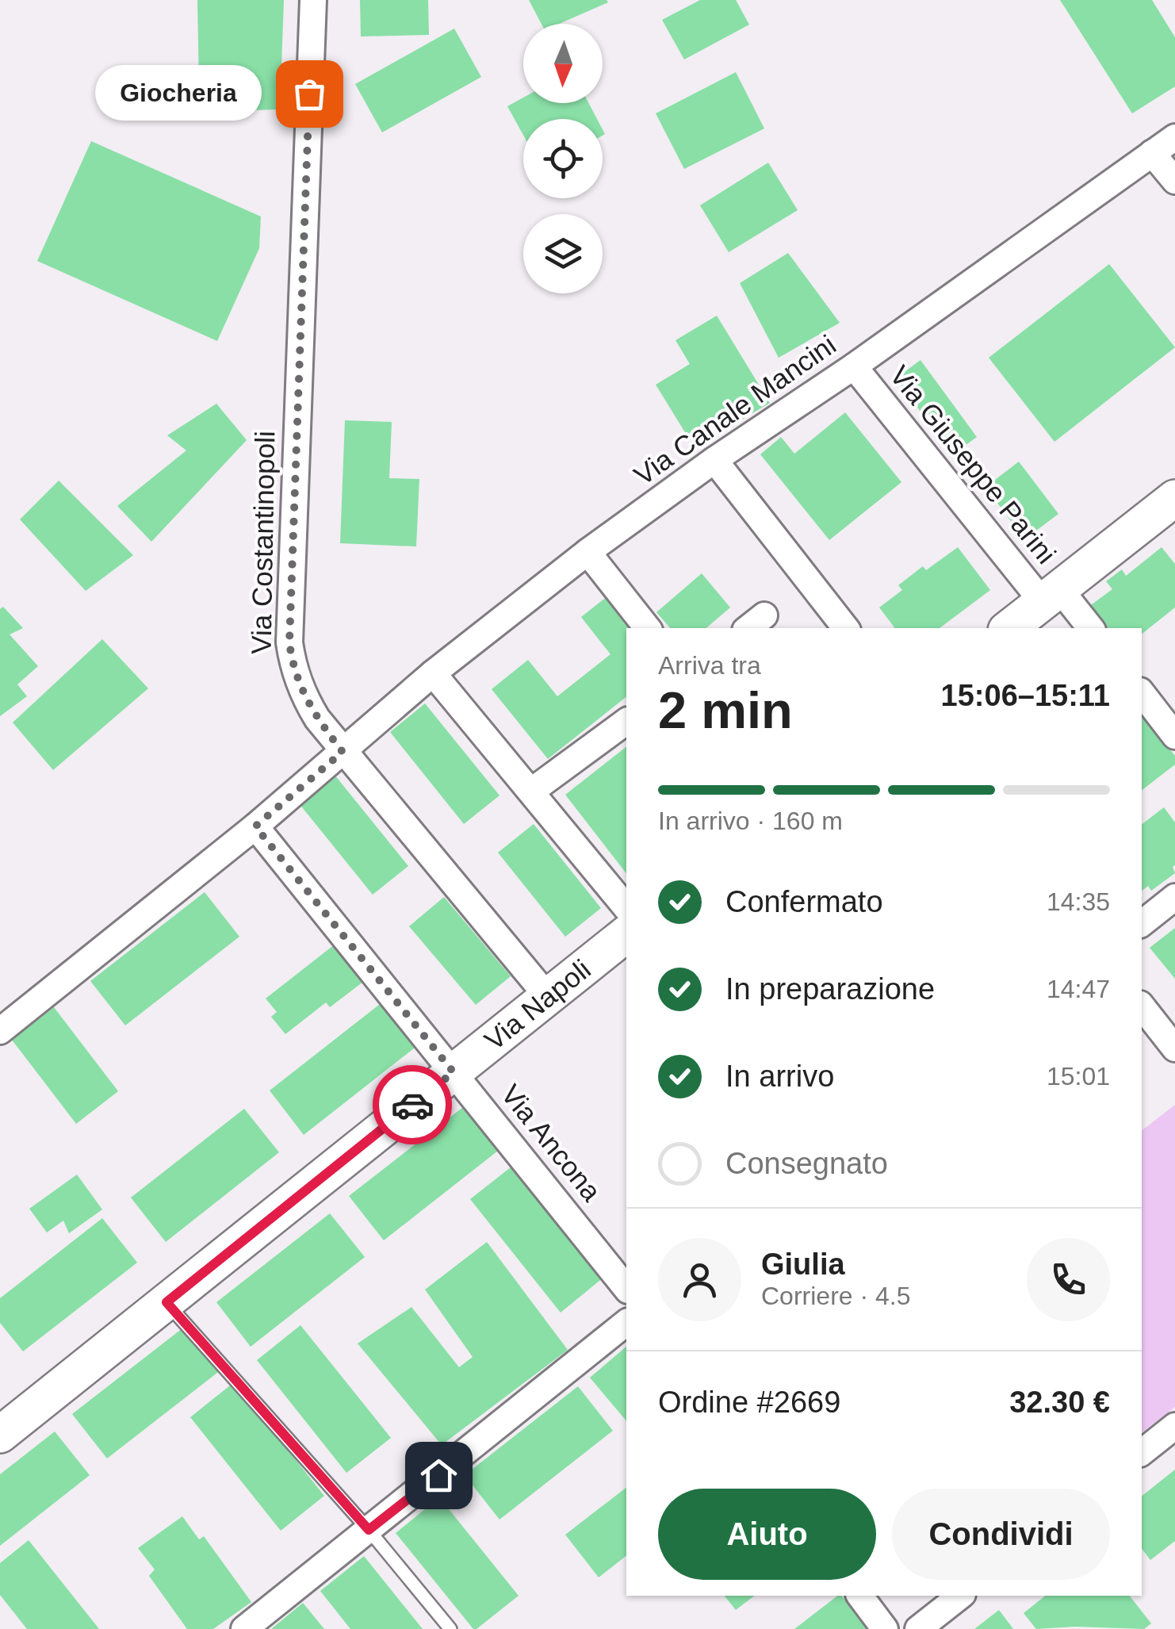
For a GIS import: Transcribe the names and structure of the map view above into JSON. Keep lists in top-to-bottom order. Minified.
{"streets":{"main road":["Via Napoli"],"street":["Via Canale Mancini","Via Giuseppe Parini","Via Costantinopoli","Via Ancona"]},"crossings":[["Via Canale Mancini","Via Giuseppe Parini"],["Via Canale Mancini","Via Costantinopoli"],["Via Canale Mancini","Via Ancona"],["Via Costantinopoli","Via Napoli"],["Via Napoli","Via Ancona"]],"places":["Giocheria"],"north":"bottom","page":{"bubble":"Giocheria","heading":["2 min","Arriva tra","15:06–15:11"],"panel":["Giulia","Corriere · 4.5","Ordine #2669","32.30 €"],"bar":"In arrivo · 160 m","list":[["Confermato","14:35"],["In preparazione","14:47"],["In arrivo","15:01"],"Consegnato"],"buttons":["Aiuto","Condividi"]}}
